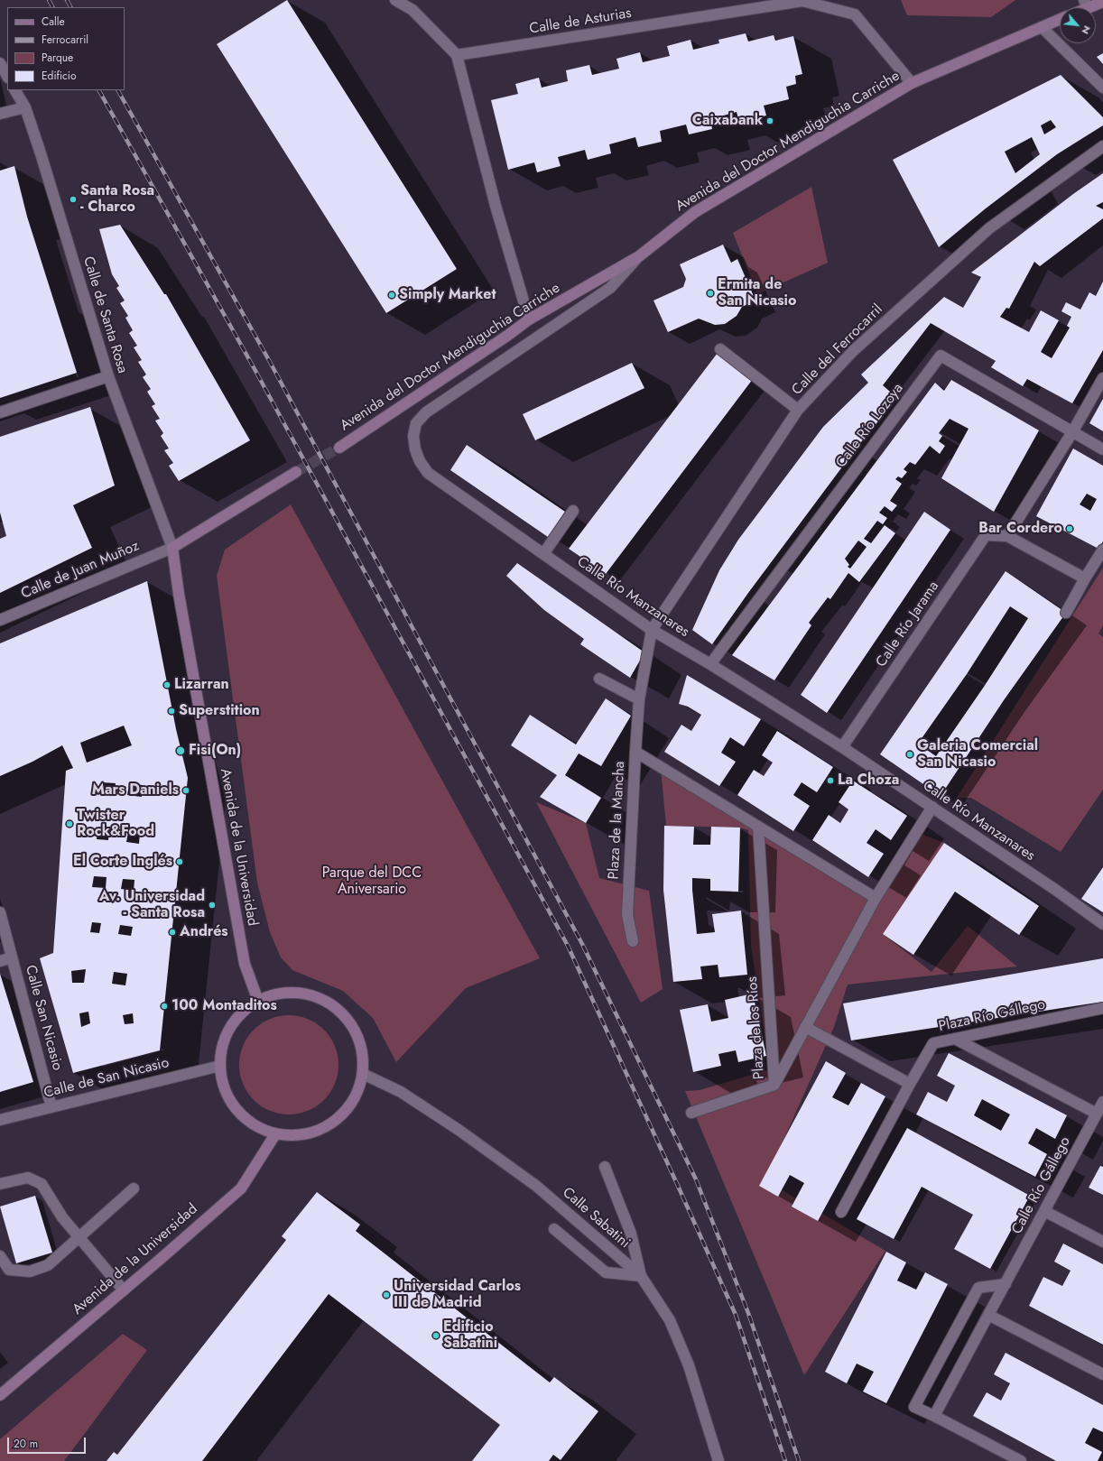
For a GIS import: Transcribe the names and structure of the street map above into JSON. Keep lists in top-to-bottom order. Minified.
{"streets":{"main road":["Avenida del Doctor Mendiguchia Carriche","Avenida de la Universidad"],"street":["Calle de Asturias","Calle de Santa Rosa","Calle del Ferrocarril","Calle Río Lozoya","Calle de Juan Muñoz","Calle Río Manzanares","Calle Río Jarama","Plaza de la Mancha","Plaza Río Gállego","Calle San Nicasio","Plaza de los Ríos","Calle de San Nicasio","Calle Río Gállego","Calle Sabatini"]},"crossings":[["Calle de Asturias","Avenida del Doctor Mendiguchia Carriche"],["Avenida del Doctor Mendiguchia Carriche","Calle Río Manzanares"],["Calle de Santa Rosa","Calle de Juan Muñoz"],["Calle de Santa Rosa","Avenida de la Universidad"],["Calle del Ferrocarril","Calle Río Manzanares"],["Calle del Ferrocarril","Plaza de la Mancha"],["Calle Río Lozoya","Calle Río Manzanares"],["Calle de Juan Muñoz","Avenida de la Universidad"],["Calle Río Manzanares","Calle Río Jarama"],["Calle Río Manzanares","Plaza de la Mancha"],["Calle Río Manzanares","Plaza de los Ríos"],["Calle San Nicasio","Calle de San Nicasio"]],"parks":["Parque del DCC Aniversario"],"places":["Caixabank","Santa Rosa - Charco","Ermita de San Nicasio","Simply Market","Bar Cordero","Lizarran","Superstition","Fisi(On)","Galeria Comercial San Nicasio","La Choza","Mars Daniels","Twister Rock&Food","El Corte Inglés","Av. Universidad - Santa Rosa","Andrés","100 Montaditos","Universidad Carlos III de Madrid","Edificio Sabatini"],"legend":["Calle","Ferrocarril","Parque","Edificio"],"scale_bar":"20 m","north":"bottom right"}
